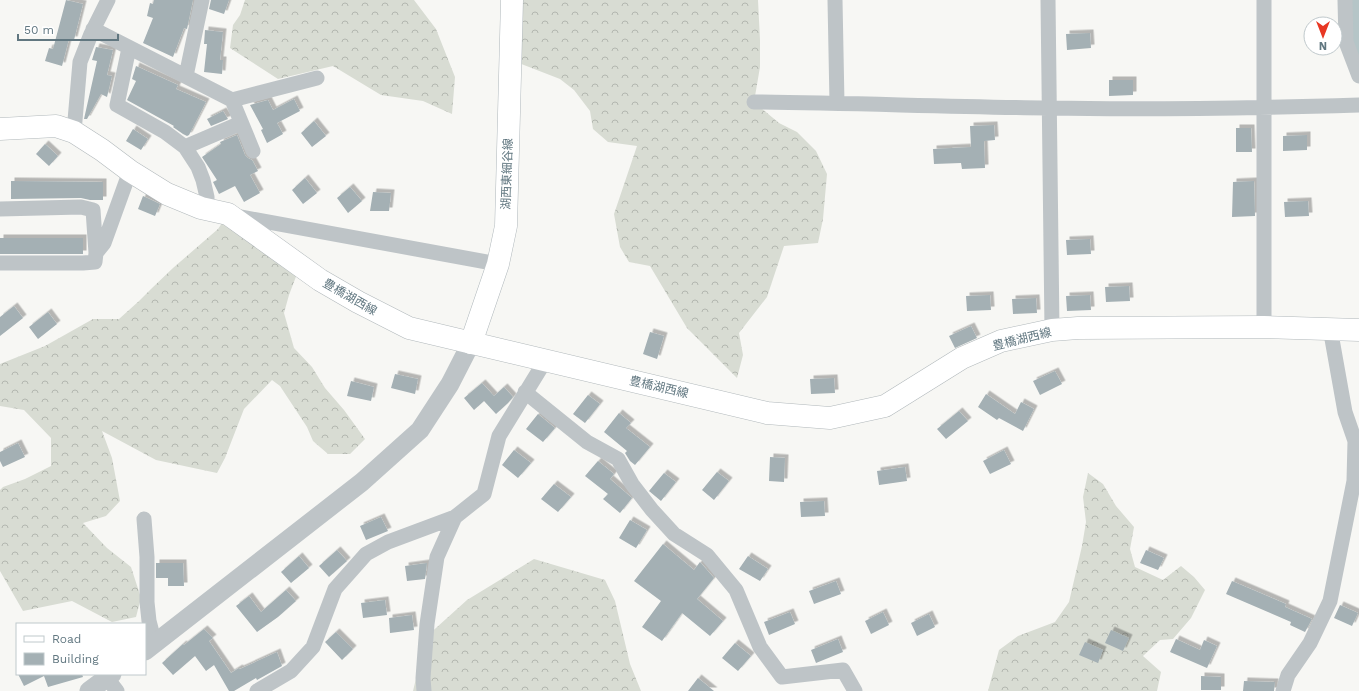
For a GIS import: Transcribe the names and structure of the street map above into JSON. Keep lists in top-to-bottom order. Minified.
{"streets":{"main road":["湖西東細谷線","豊橋湖西線"]},"crossings":[["湖西東細谷線","豊橋湖西線"]],"legend":["Road","Building"],"scale_bar":"50 m","north":"bottom"}
